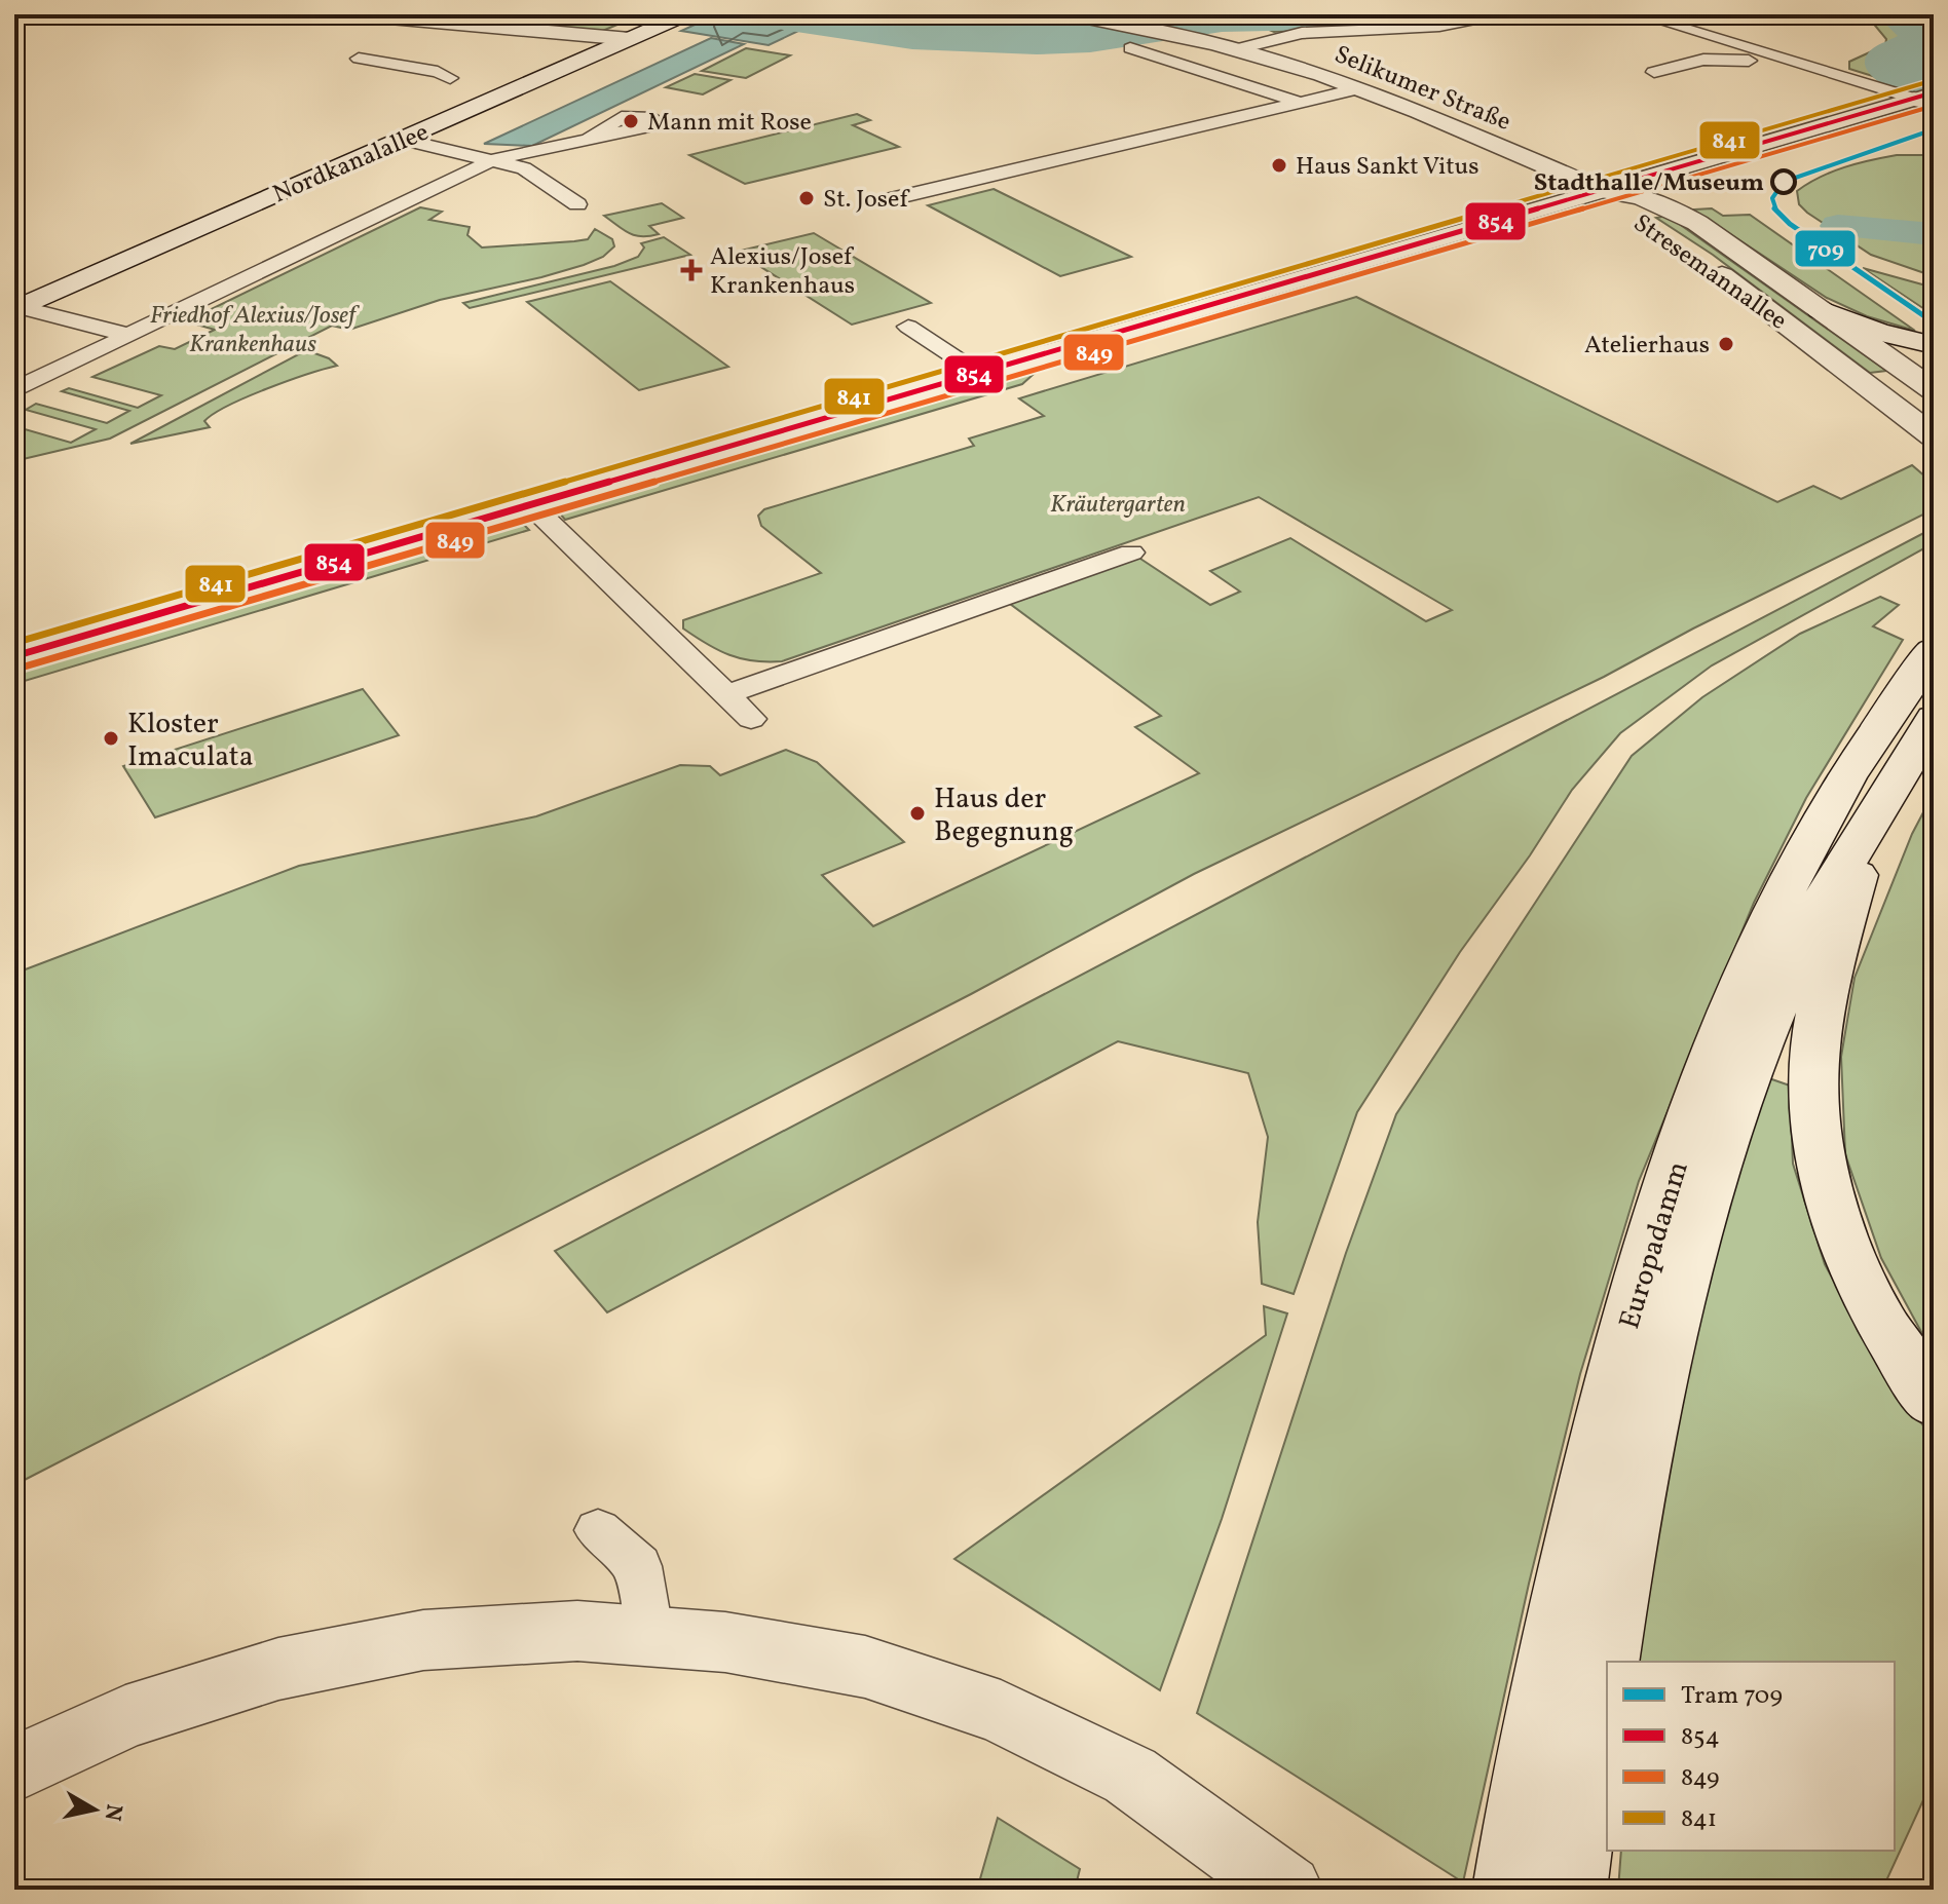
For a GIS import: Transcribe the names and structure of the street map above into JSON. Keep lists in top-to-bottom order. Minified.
{"streets":{"street":["Selikumer Straße","Nordkanalallee","Stresemannallee","Europadamm"]},"crossings":[["Selikumer Straße","Stresemannallee"]],"parks":["Friedhof Alexius/Josef Krankenhaus","Kräutergarten"],"places":{"other":["Mann mit Rose","Haus Sankt Vitus","Stadthalle/Museum","St. Josef","Atelierhaus","Kloster Imaculata","Haus der Begegnung"],"health":["Alexius/Josef Krankenhaus"]},"lines":["transit line 841","transit line 854","transit line 849","tram line 709"],"legend":["Tram 709","854","849","841"],"north":"right"}
